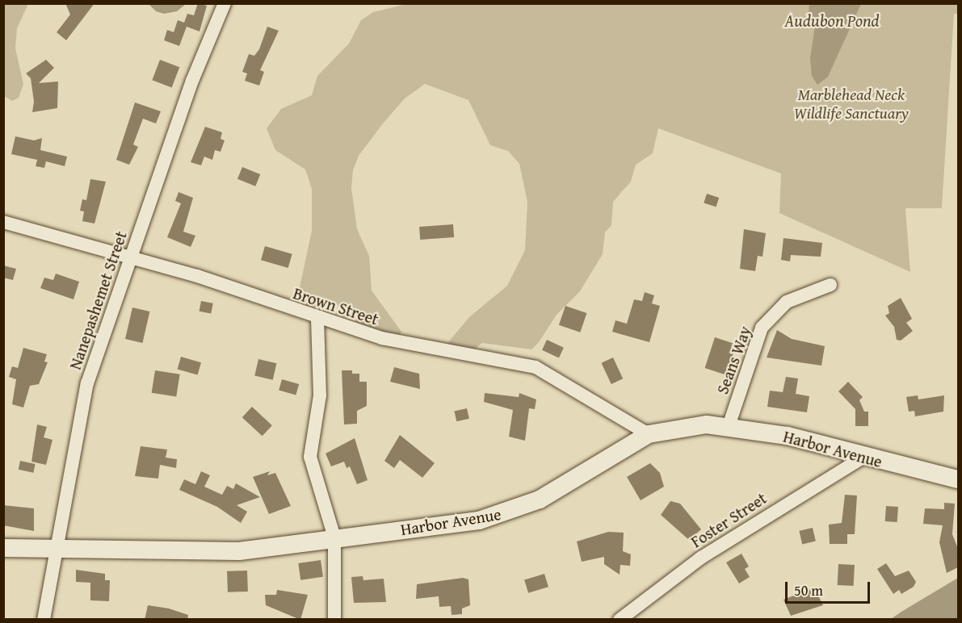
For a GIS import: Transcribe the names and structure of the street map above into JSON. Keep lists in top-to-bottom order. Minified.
{"streets":{"main road":["Harbor Avenue"],"street":["Nanepashemet Street","Brown Street","Seans Way","Foster Street"]},"crossings":[["Nanepashemet Street","Brown Street"],["Nanepashemet Street","Harbor Avenue"],["Brown Street","Harbor Avenue"],["Seans Way","Harbor Avenue"],["Harbor Avenue","Foster Street"]],"water":["Audubon Pond"],"parks":["Marblehead Neck Wildlife Sanctuary"],"scale_bar":"50 m"}
